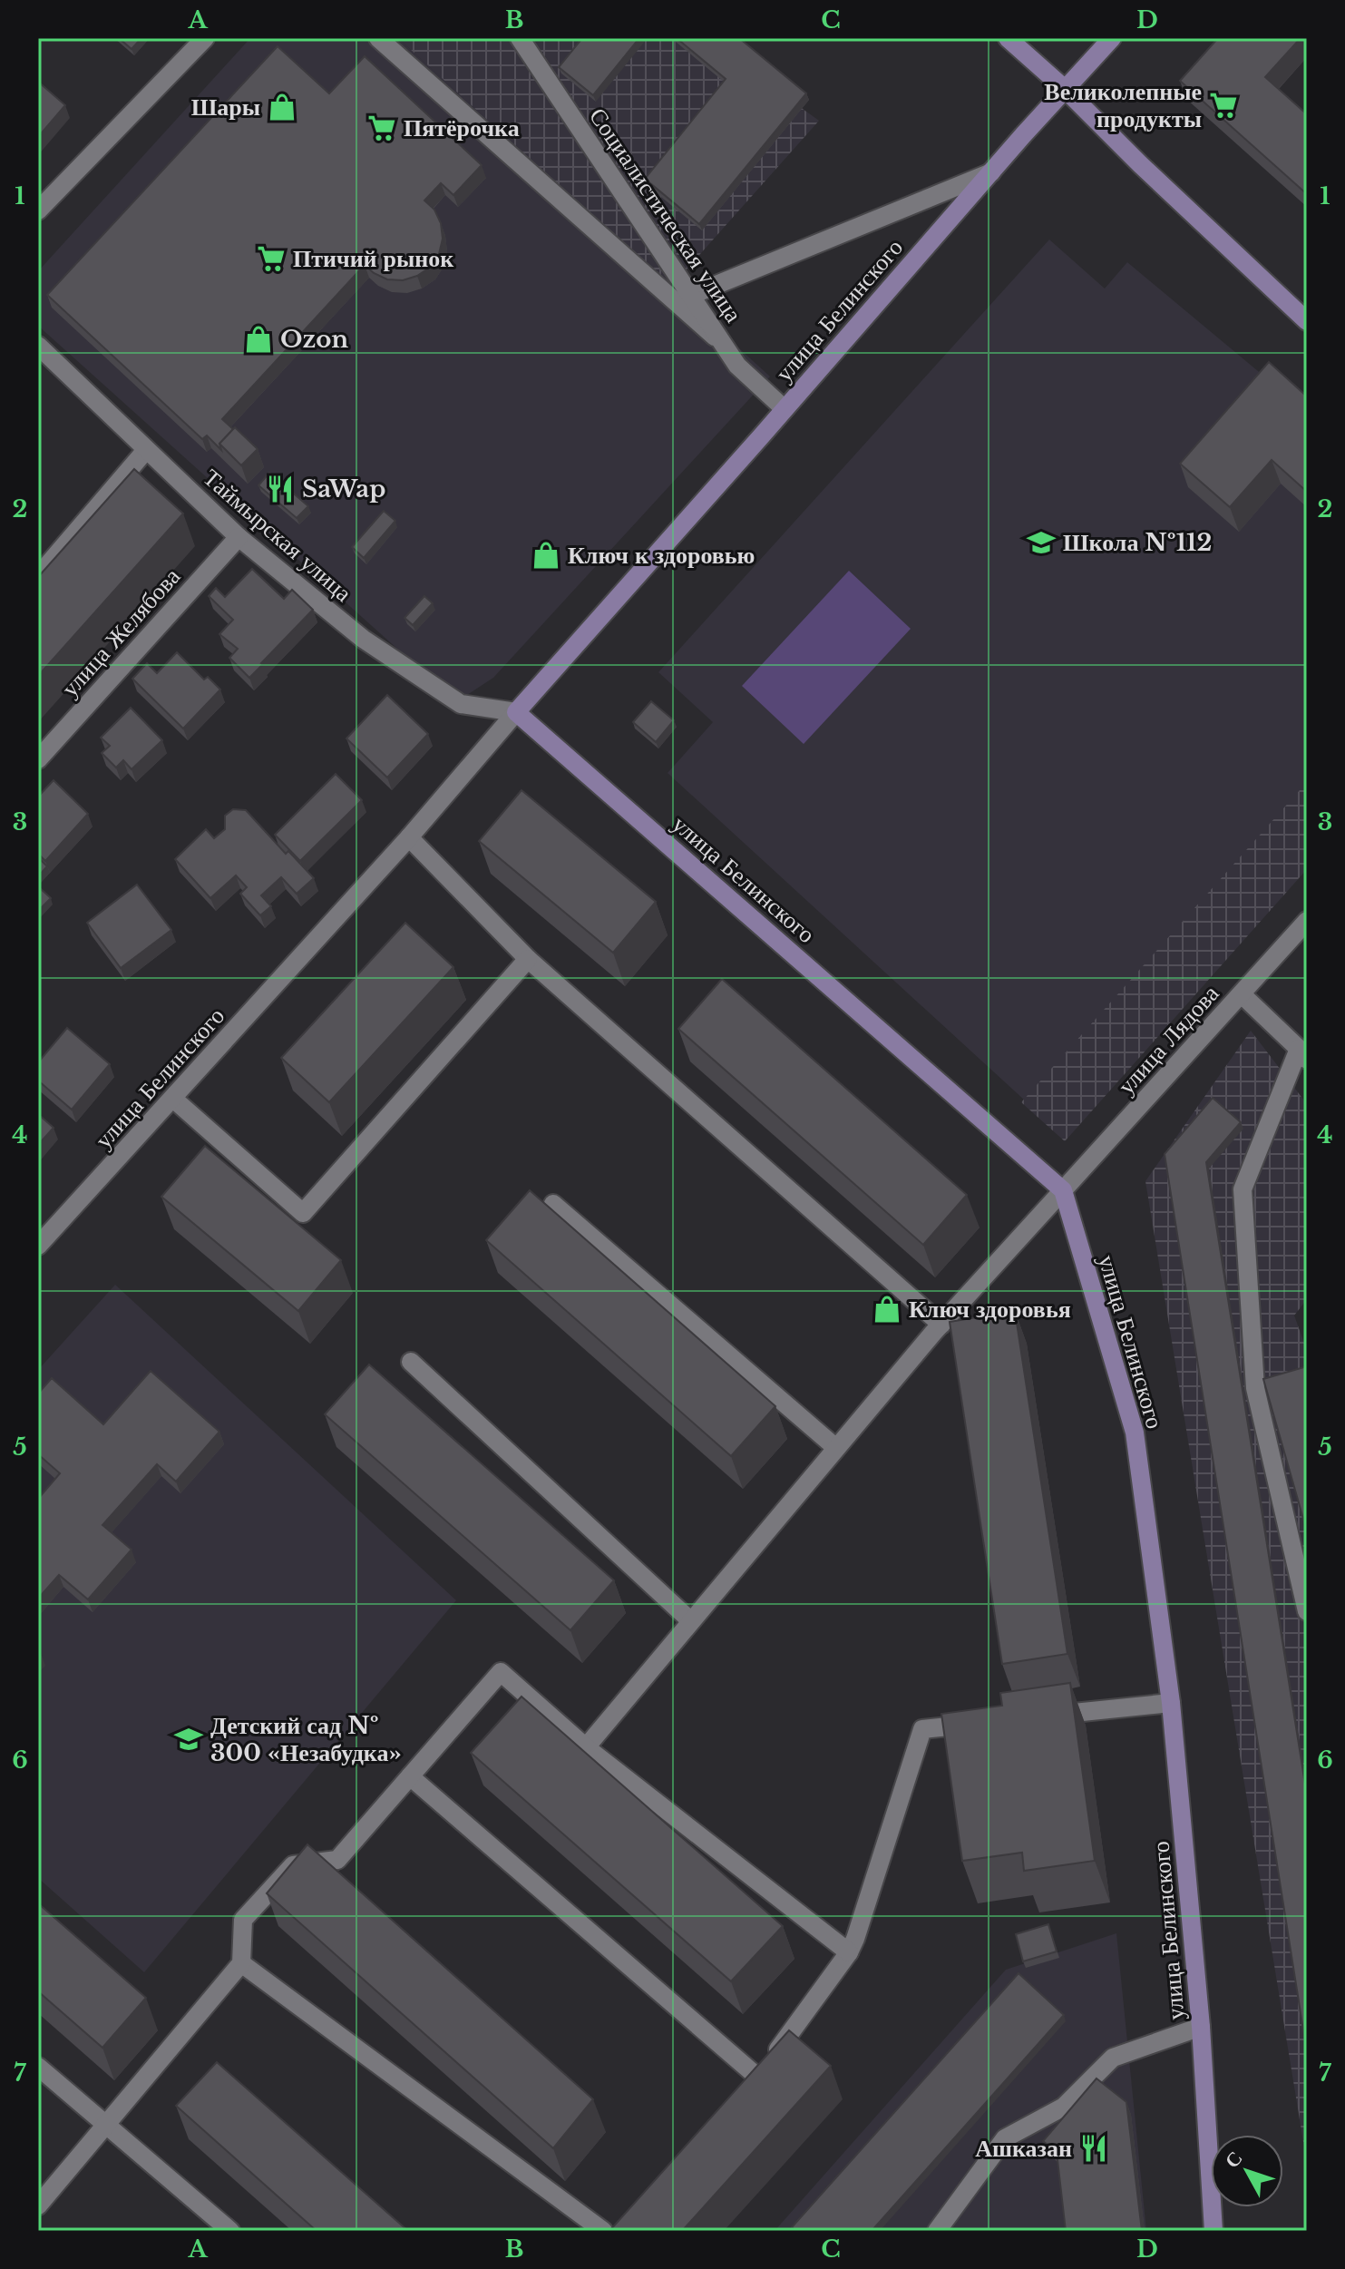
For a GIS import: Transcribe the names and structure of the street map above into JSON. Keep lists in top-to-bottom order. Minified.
{"streets":{"street":["Социалистическая улица","улица Белинского","Таймырская улица","улица Желябова","улица Лядова"]},"crossings":[["Социалистическая улица","улица Белинского"],["улица Белинского","Таймырская улица"],["улица Белинского","улица Лядова"],["Таймырская улица","улица Желябова"]],"places":{"supermarket":["Великолепные продукты","Пятёрочка","Птичий рынок"],"shop":["Шары","Ozon","Ключ к здоровью","Ключ здоровья"],"restaurant":["SaWap","Ашказан"],"school or university":["Школа №112","Детский сад № 300 «Незабудка»"]},"north":"top left","grid":{"columns":["A","B","C","D"],"rows":["1","2","3","4","5","6","7"]}}
